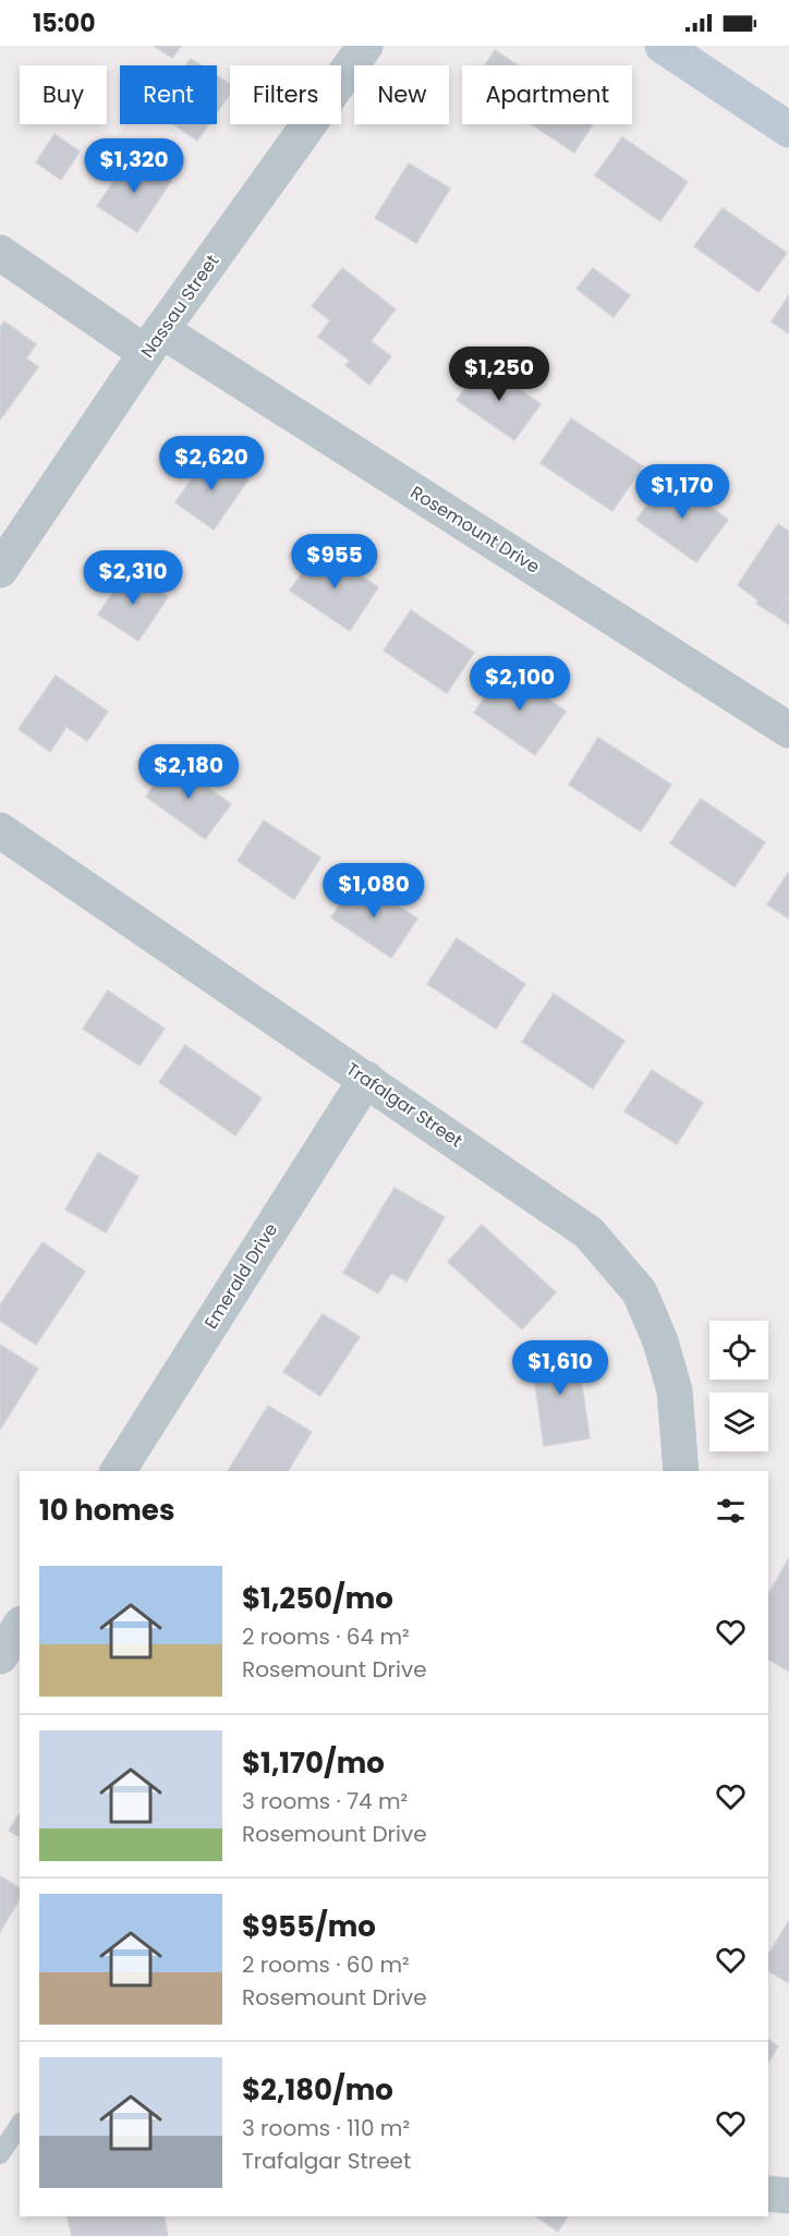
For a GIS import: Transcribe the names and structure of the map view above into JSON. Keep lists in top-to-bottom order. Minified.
{"streets":{"street":["Nassau Street","Rosemount Drive","Trafalgar Street","Emerald Drive"]},"crossings":[["Nassau Street","Rosemount Drive"],["Trafalgar Street","Emerald Drive"]],"page":{"status":"15:00","chip":["Buy","Rent","Filters","New","Apartment"],"price":["$1,320","$1,250","$2,620","$1,170","$955","$2,310","$2,100","$2,180","$1,080","$1,610"],"heading":"10 homes","list":[{"name":"$1,250/mo","note":"2 rooms · 64 m² · Rosemount Drive"},{"name":"$1,170/mo","note":"3 rooms · 74 m² · Rosemount Drive"},{"name":"$955/mo","note":"2 rooms · 60 m² · Rosemount Drive"},{"name":"$2,180/mo","note":"3 rooms · 110 m² · Trafalgar Street"}]}}
